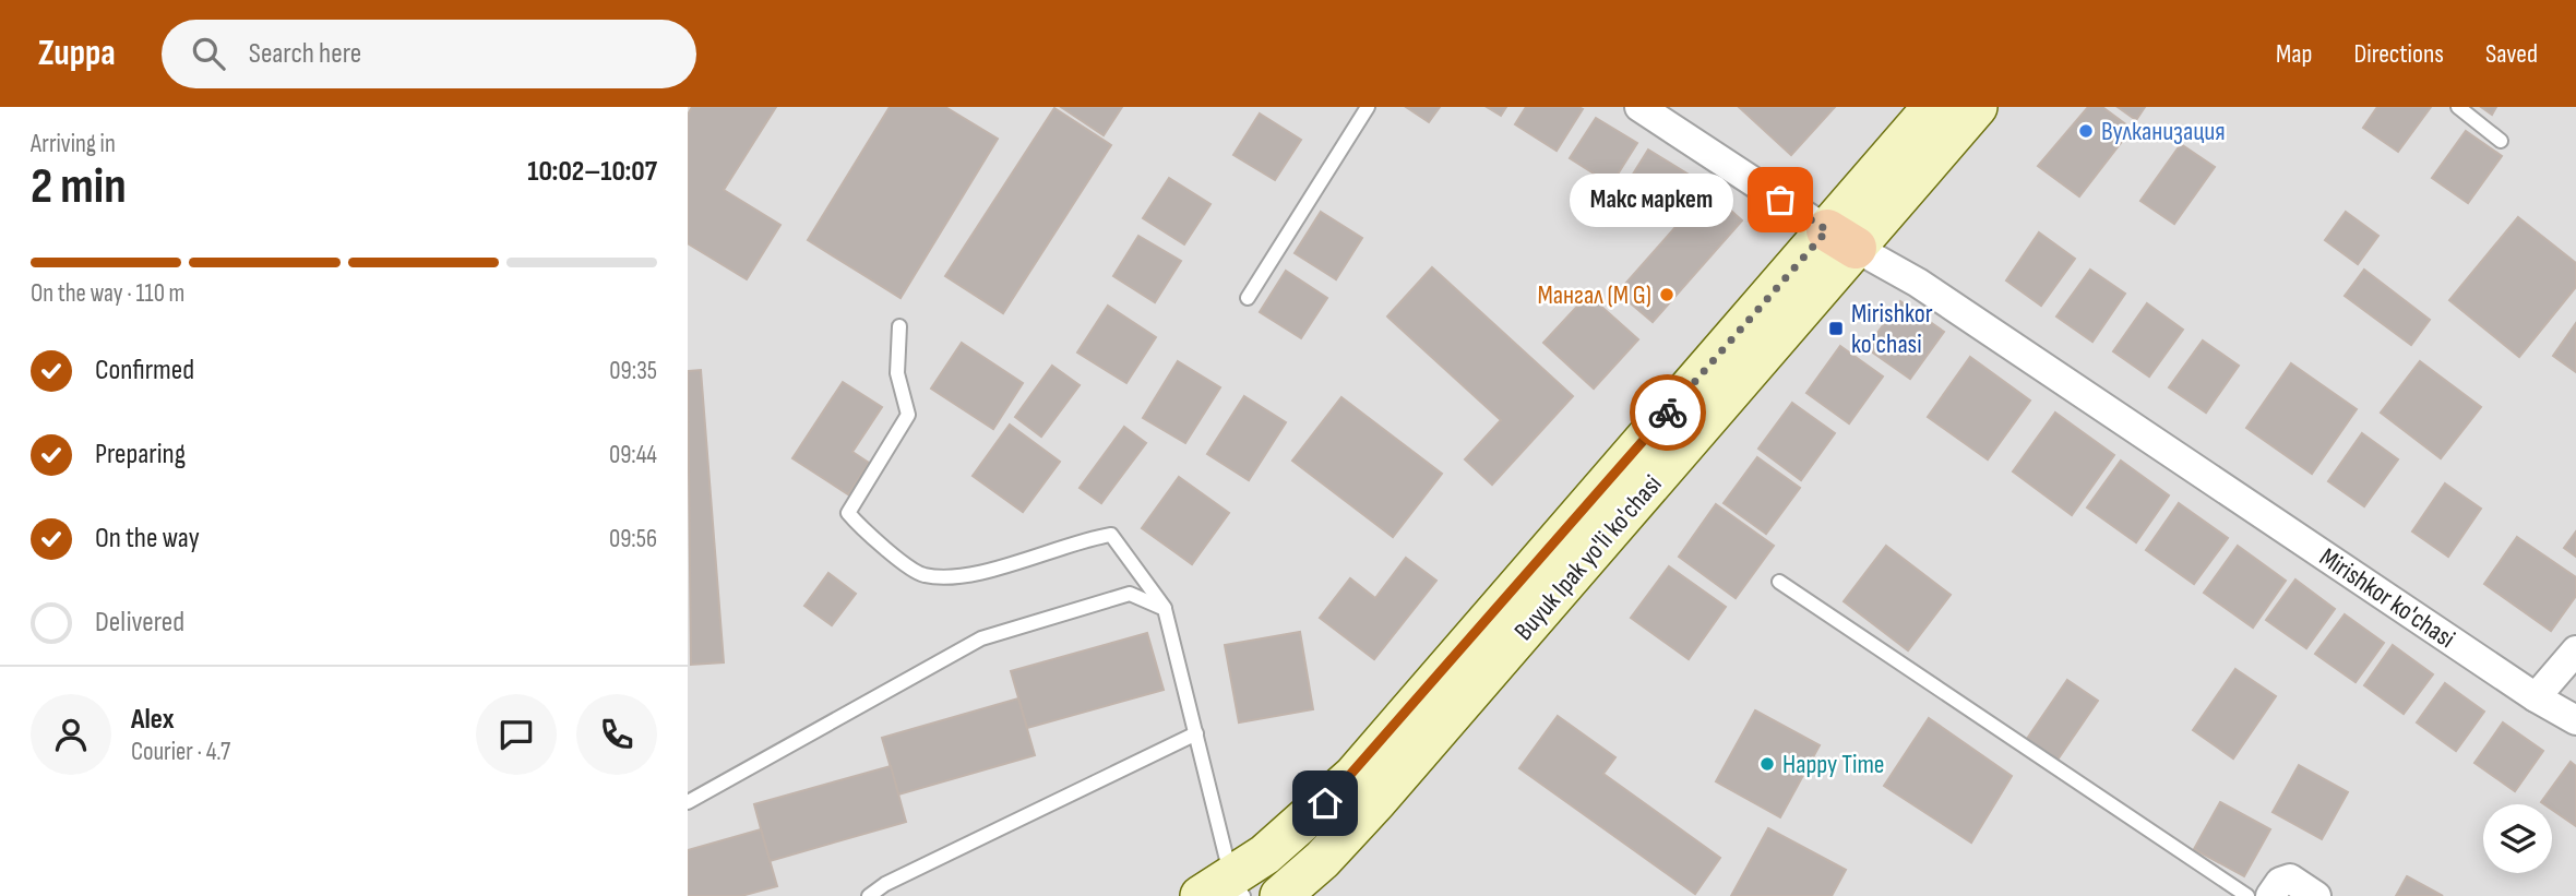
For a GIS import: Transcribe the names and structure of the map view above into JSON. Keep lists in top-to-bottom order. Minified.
{"streets":{"main road":["Buyuk Ipak yo'li ko'chasi"],"street":["Mirishkor ko'chasi"]},"crossings":[["Buyuk Ipak yo'li ko'chasi","Mirishkor ko'chasi"]],"places":{"other":["Вулканизация","Макс маркет","Мангал (M G)","Happy Time"],"transit":["Mirishkor ko'chasi"]},"page":{"header":"Zuppa","search":"Search here","nav":["Map","Directions","Saved"],"heading":["2 min","Arriving in","10:02–10:07"],"panel":["Alex","Courier · 4.7"],"bubble":"Макс маркет","bar":"On the way · 110 m","list":[["Confirmed","09:35"],["Preparing","09:44"],["On the way","09:56"],"Delivered"]}}
